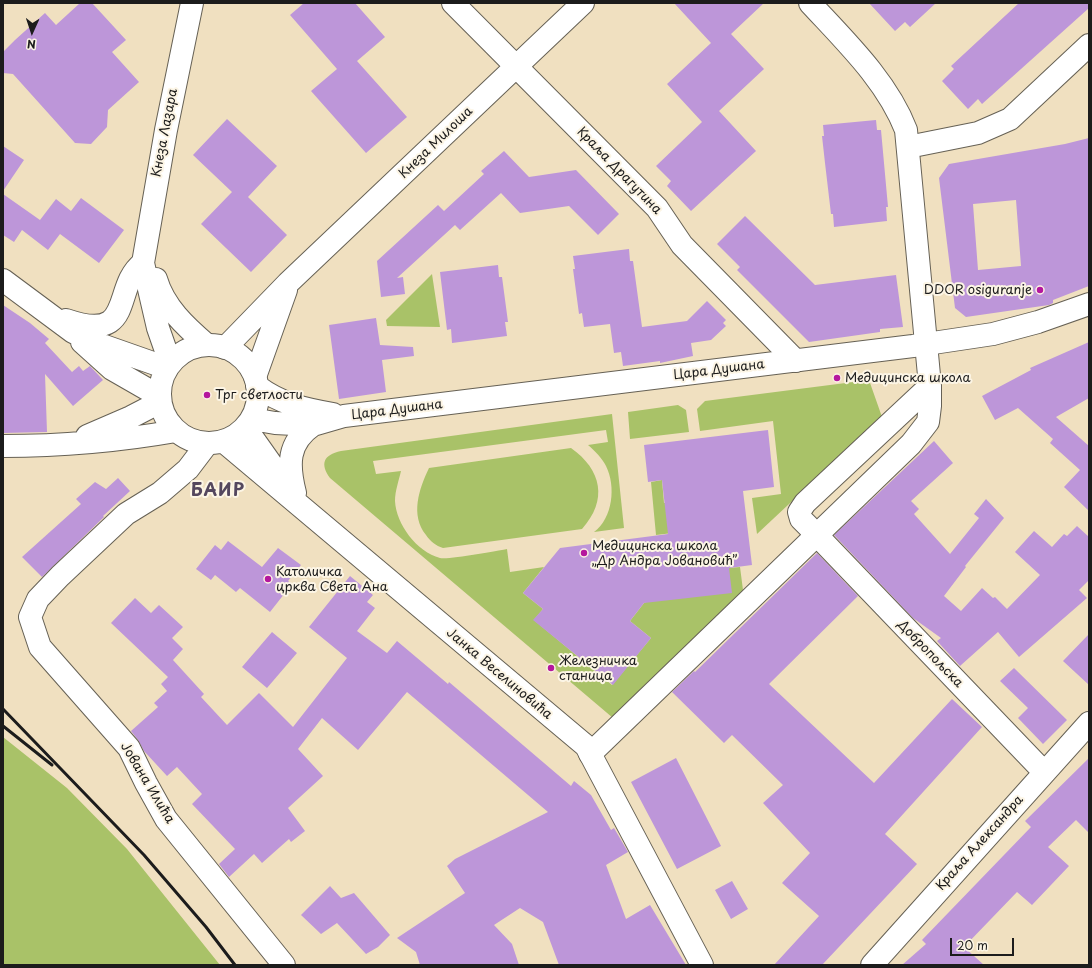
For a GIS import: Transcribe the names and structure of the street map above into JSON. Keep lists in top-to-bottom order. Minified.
{"streets":{"street":["Кнеза Лазара","Кнеза Милоша","Краља Драгутина","Цара Душана","Добропољска","Јанка Веселиновића","Јована Илића","Краља Александра"]},"crossings":[["Кнеза Лазара","Кнеза Милоша"],["Кнеза Лазара","Цара Душана"],["Кнеза Лазара","Јанка Веселиновића"],["Кнеза Лазара","Јована Илића"],["Кнеза Милоша","Краља Драгутина"],["Кнеза Милоша","Цара Душана"],["Кнеза Милоша","Јанка Веселиновића"],["Кнеза Милоша","Јована Илића"],["Краља Драгутина","Цара Душана"],["Цара Душана","Јанка Веселиновића"],["Цара Душана","Јована Илића"],["Добропољска","Краља Александра"],["Јанка Веселиновића","Јована Илића"]],"districts":["БАИР"],"places":["DDOR osiguranje","Медицинска школа","Трг светлости","Медицинска школа „Др Андра Јовановић”","Католичка црква Света Ана","Железничка станица"],"scale_bar":"20 m","north":"bottom"}
